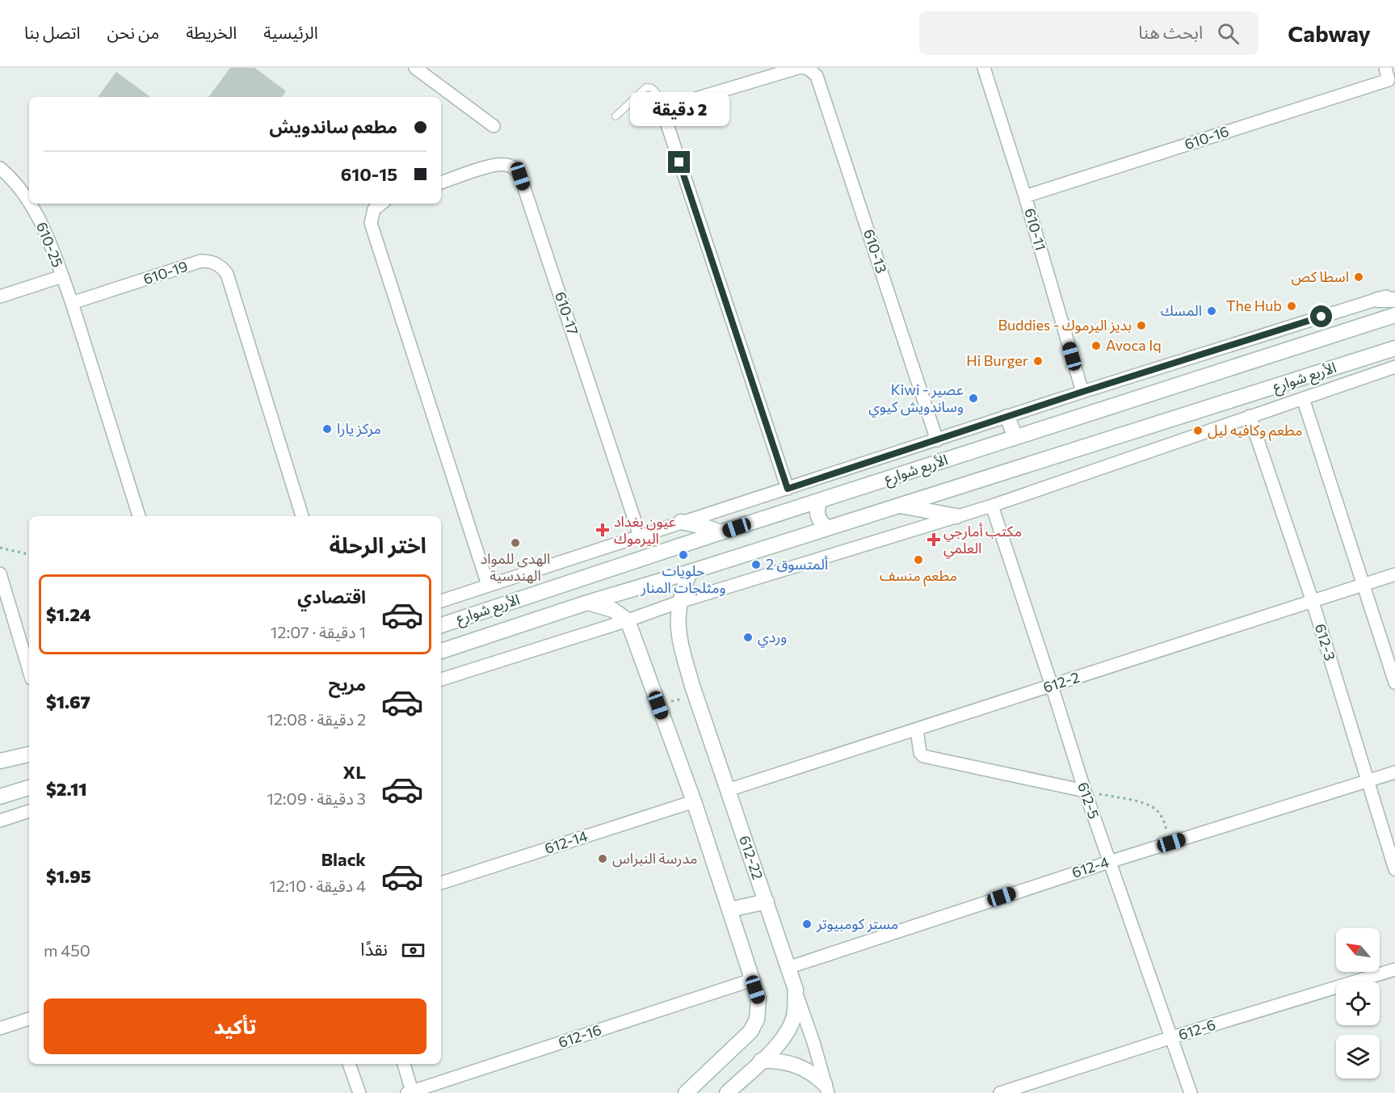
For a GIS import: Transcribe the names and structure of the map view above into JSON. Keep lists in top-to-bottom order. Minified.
{"streets":{"main road":["الأربع شوارع","612-22"],"street":["610-16","610-11","610-25","610-13","610-19","610-17","612-3","612-2","612-5","612-14","612-4","612-6","612-16"]},"crossings":[["610-16","610-11"],["610-25","610-19"],["الأربع شوارع","612-22"],["612-3","612-2"],["612-3","612-4"],["612-2","612-5"],["612-2","612-22"],["612-5","612-4"],["612-5","612-6"],["612-22","612-4"]],"places":{"other":["اسطا كص","The Hub","المسك","Buddies - بديز اليرموك","Avoca Iq","Hi Burger","Kiwi - عصير وساندويش كيوي","مركز يارا","مطعم وكافيه ليل","الهدى للمواد الهندسية","حلويات ومثلجات المنار","مطعم منسف","ألمتسوق 2","وردي","مدرسة النبراس","مستر كومبيوتر"],"health":["عيون بغداد اليرموك","مكتب أمارجي العلمي"]},"north":"top left","page":{"header":"Cabway","search":"ابحث هنا","nav":["الرئيسية","الخريطة","من نحن","اتصل بنا"],"bubble":"2 دقيقة","banner":["مطعم ساندويش","610-15"],"heading":"اختر الرحلة","list":[{"name":"اقتصادي","note":"1 دقيقة · 12:07","value":"$1.24"},{"name":"مريح","note":"2 دقيقة · 12:08","value":"$1.67"},{"name":"XL","note":"3 دقيقة · 12:09","value":"$2.11"},{"name":"Black","note":"4 دقيقة · 12:10","value":"$1.95"}],"pay":["نقدًا","450 m"],"buttons":"تأكيد"}}
